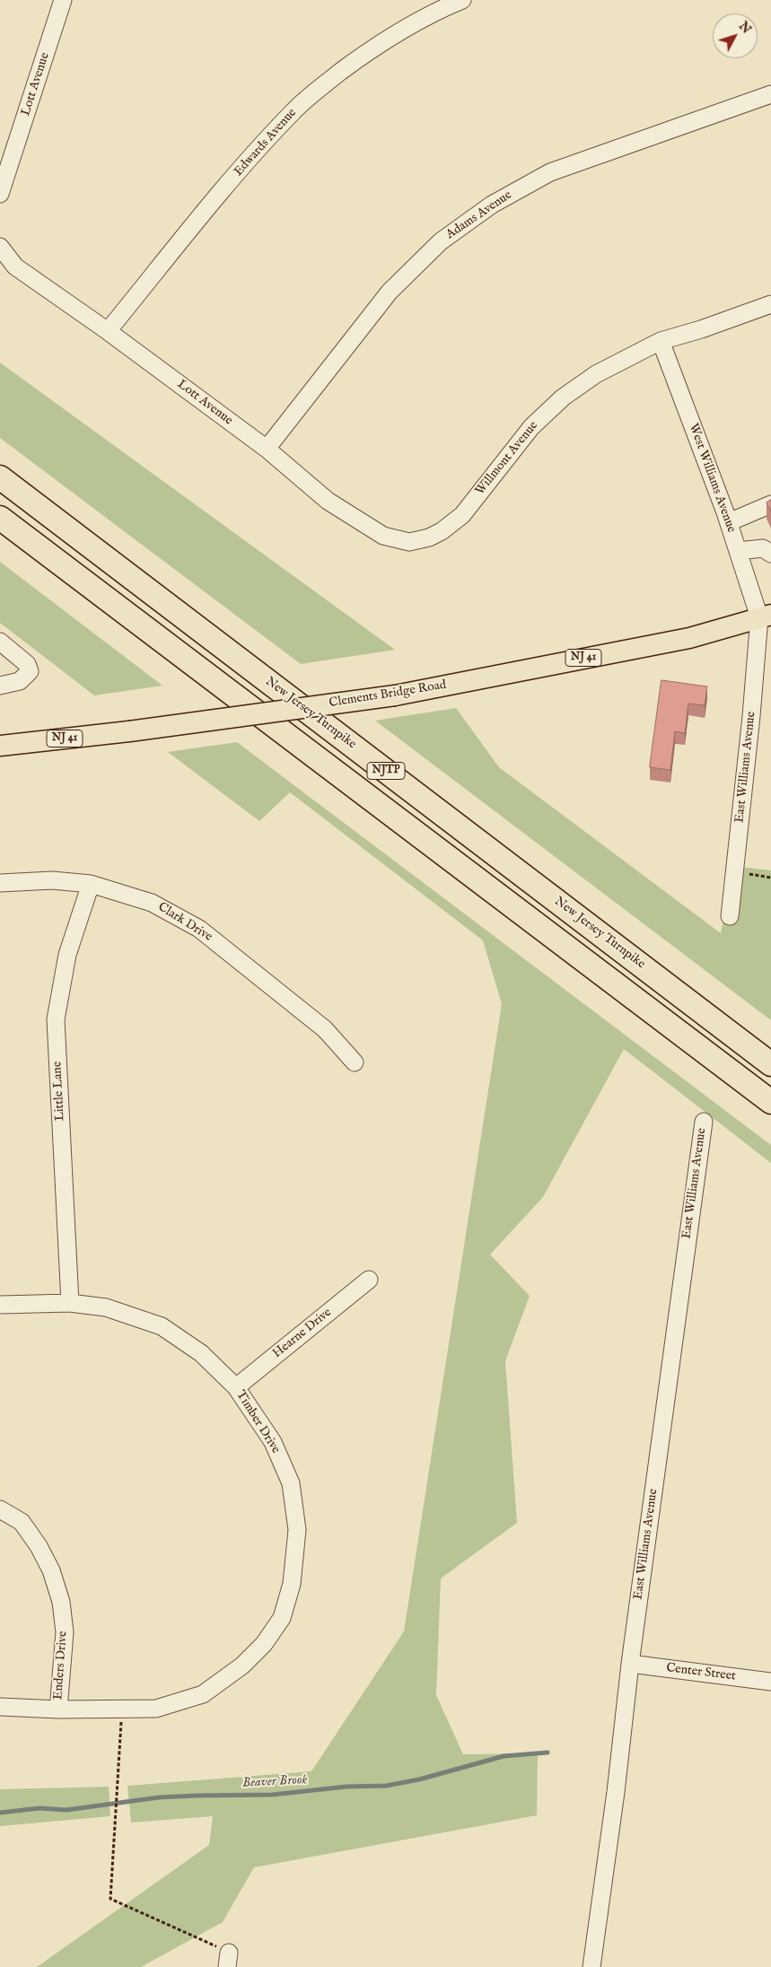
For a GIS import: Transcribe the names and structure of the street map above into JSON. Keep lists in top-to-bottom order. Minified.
{"streets":{"highway":["New Jersey Turnpike","NJTP"],"main road":["NJ 41","Clements Bridge Road"],"street":["Lott Avenue","Edwards Avenue","Adams Avenue","Willmont Avenue","West Williams Avenue","East Williams Avenue","Clark Drive","Little Lane","Hearne Drive","Timber Drive","Enders Drive","Center Street"]},"crossings":[["Lott Avenue","Edwards Avenue"],["Lott Avenue","Adams Avenue"],["Lott Avenue","Willmont Avenue"],["Willmont Avenue","West Williams Avenue"],["West Williams Avenue","Clements Bridge Road"],["West Williams Avenue","East Williams Avenue"],["Clements Bridge Road","East Williams Avenue"],["East Williams Avenue","Center Street"],["Clark Drive","Little Lane"],["Little Lane","Timber Drive"],["Hearne Drive","Timber Drive"],["Timber Drive","Enders Drive"]],"water":["Beaver Brook"],"north":"top right"}
